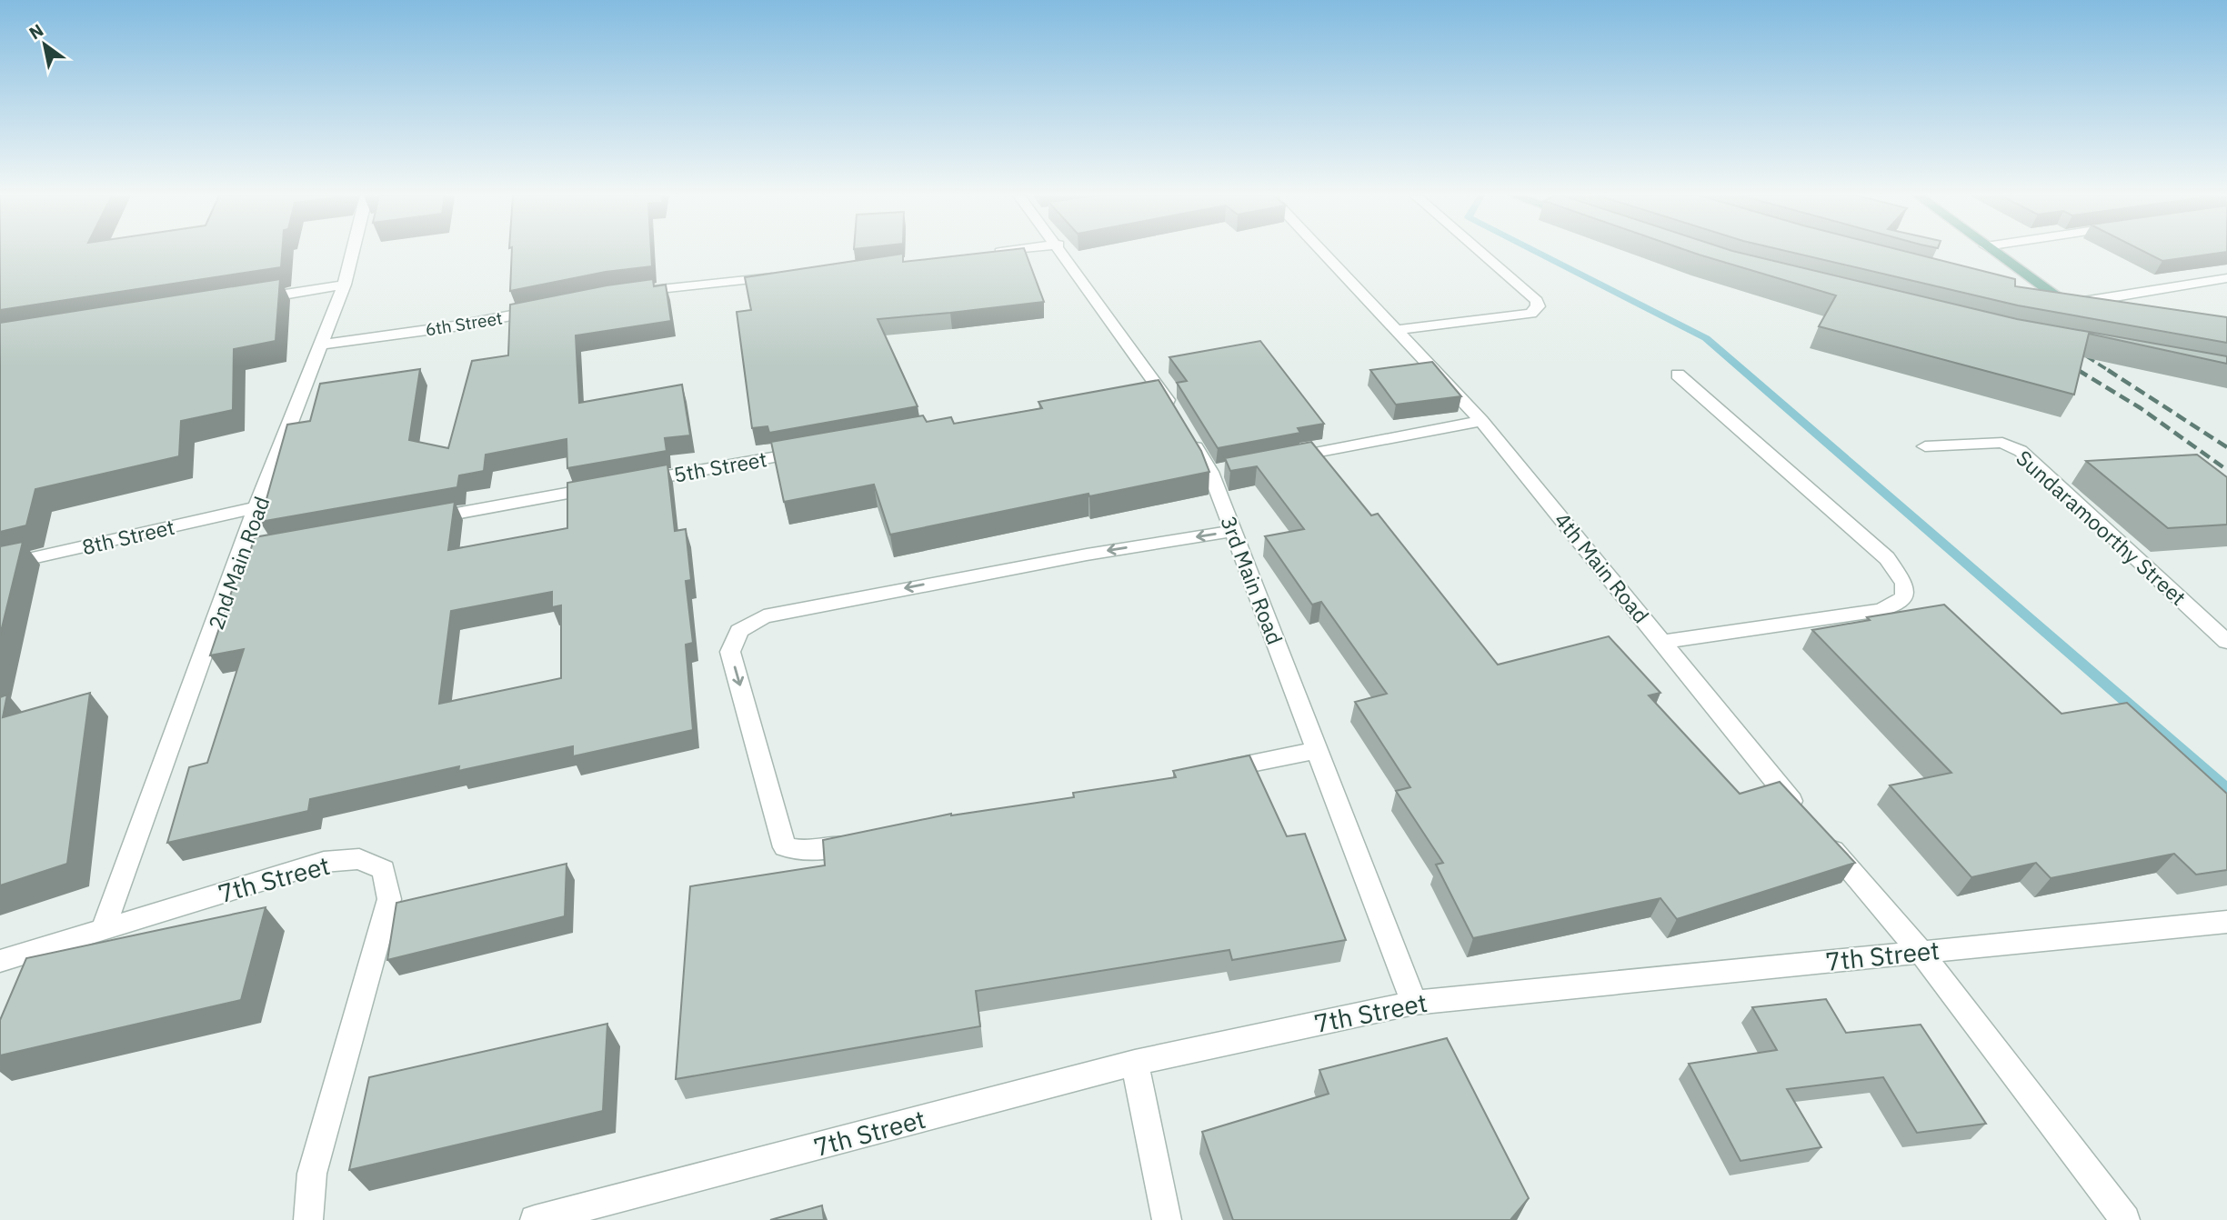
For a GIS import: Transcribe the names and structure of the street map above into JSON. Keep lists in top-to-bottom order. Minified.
{"streets":{"street":["6th Street","5th Street","Sundaramoorthy Street","8th Street","2nd Main Road","4th Main Road","3rd Main Road","7th Street"]},"crossings":[["6th Street","2nd Main Road"],["8th Street","2nd Main Road"],["2nd Main Road","7th Street"],["3rd Main Road","7th Street"]],"north":"top left"}
